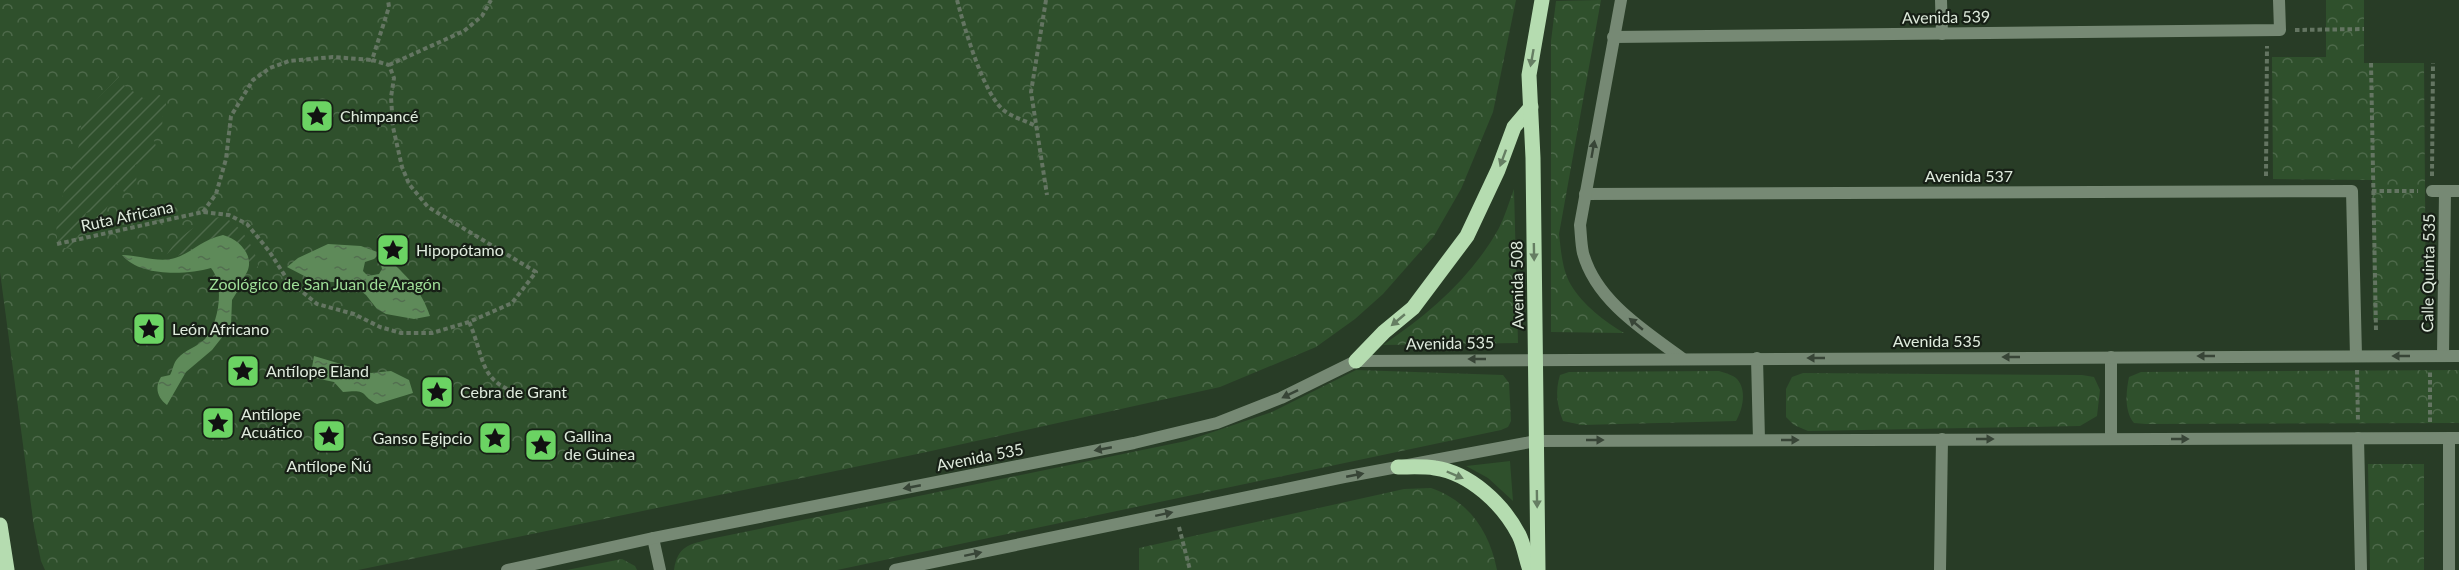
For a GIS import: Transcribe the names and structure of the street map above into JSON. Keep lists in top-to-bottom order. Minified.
{"streets":{"main road":["Avenida 508"],"street":["Avenida 539","Avenida 537","Calle Quinta 535","Avenida 535"],"path":["Ruta Africana"]},"crossings":[["Calle Quinta 535","Avenida 535"],["Avenida 508","Avenida 535"]],"one_way":["Avenida 508"],"parks":["Zoológico de San Juan de Aragón"],"places":{"place":["Chimpancé","Hipopótamo","León Africano","Antílope Eland","Cebra de Grant","Antílope Acuático","Antílope Ñú","Ganso Egipcio","Gallina de Guinea"]}}
